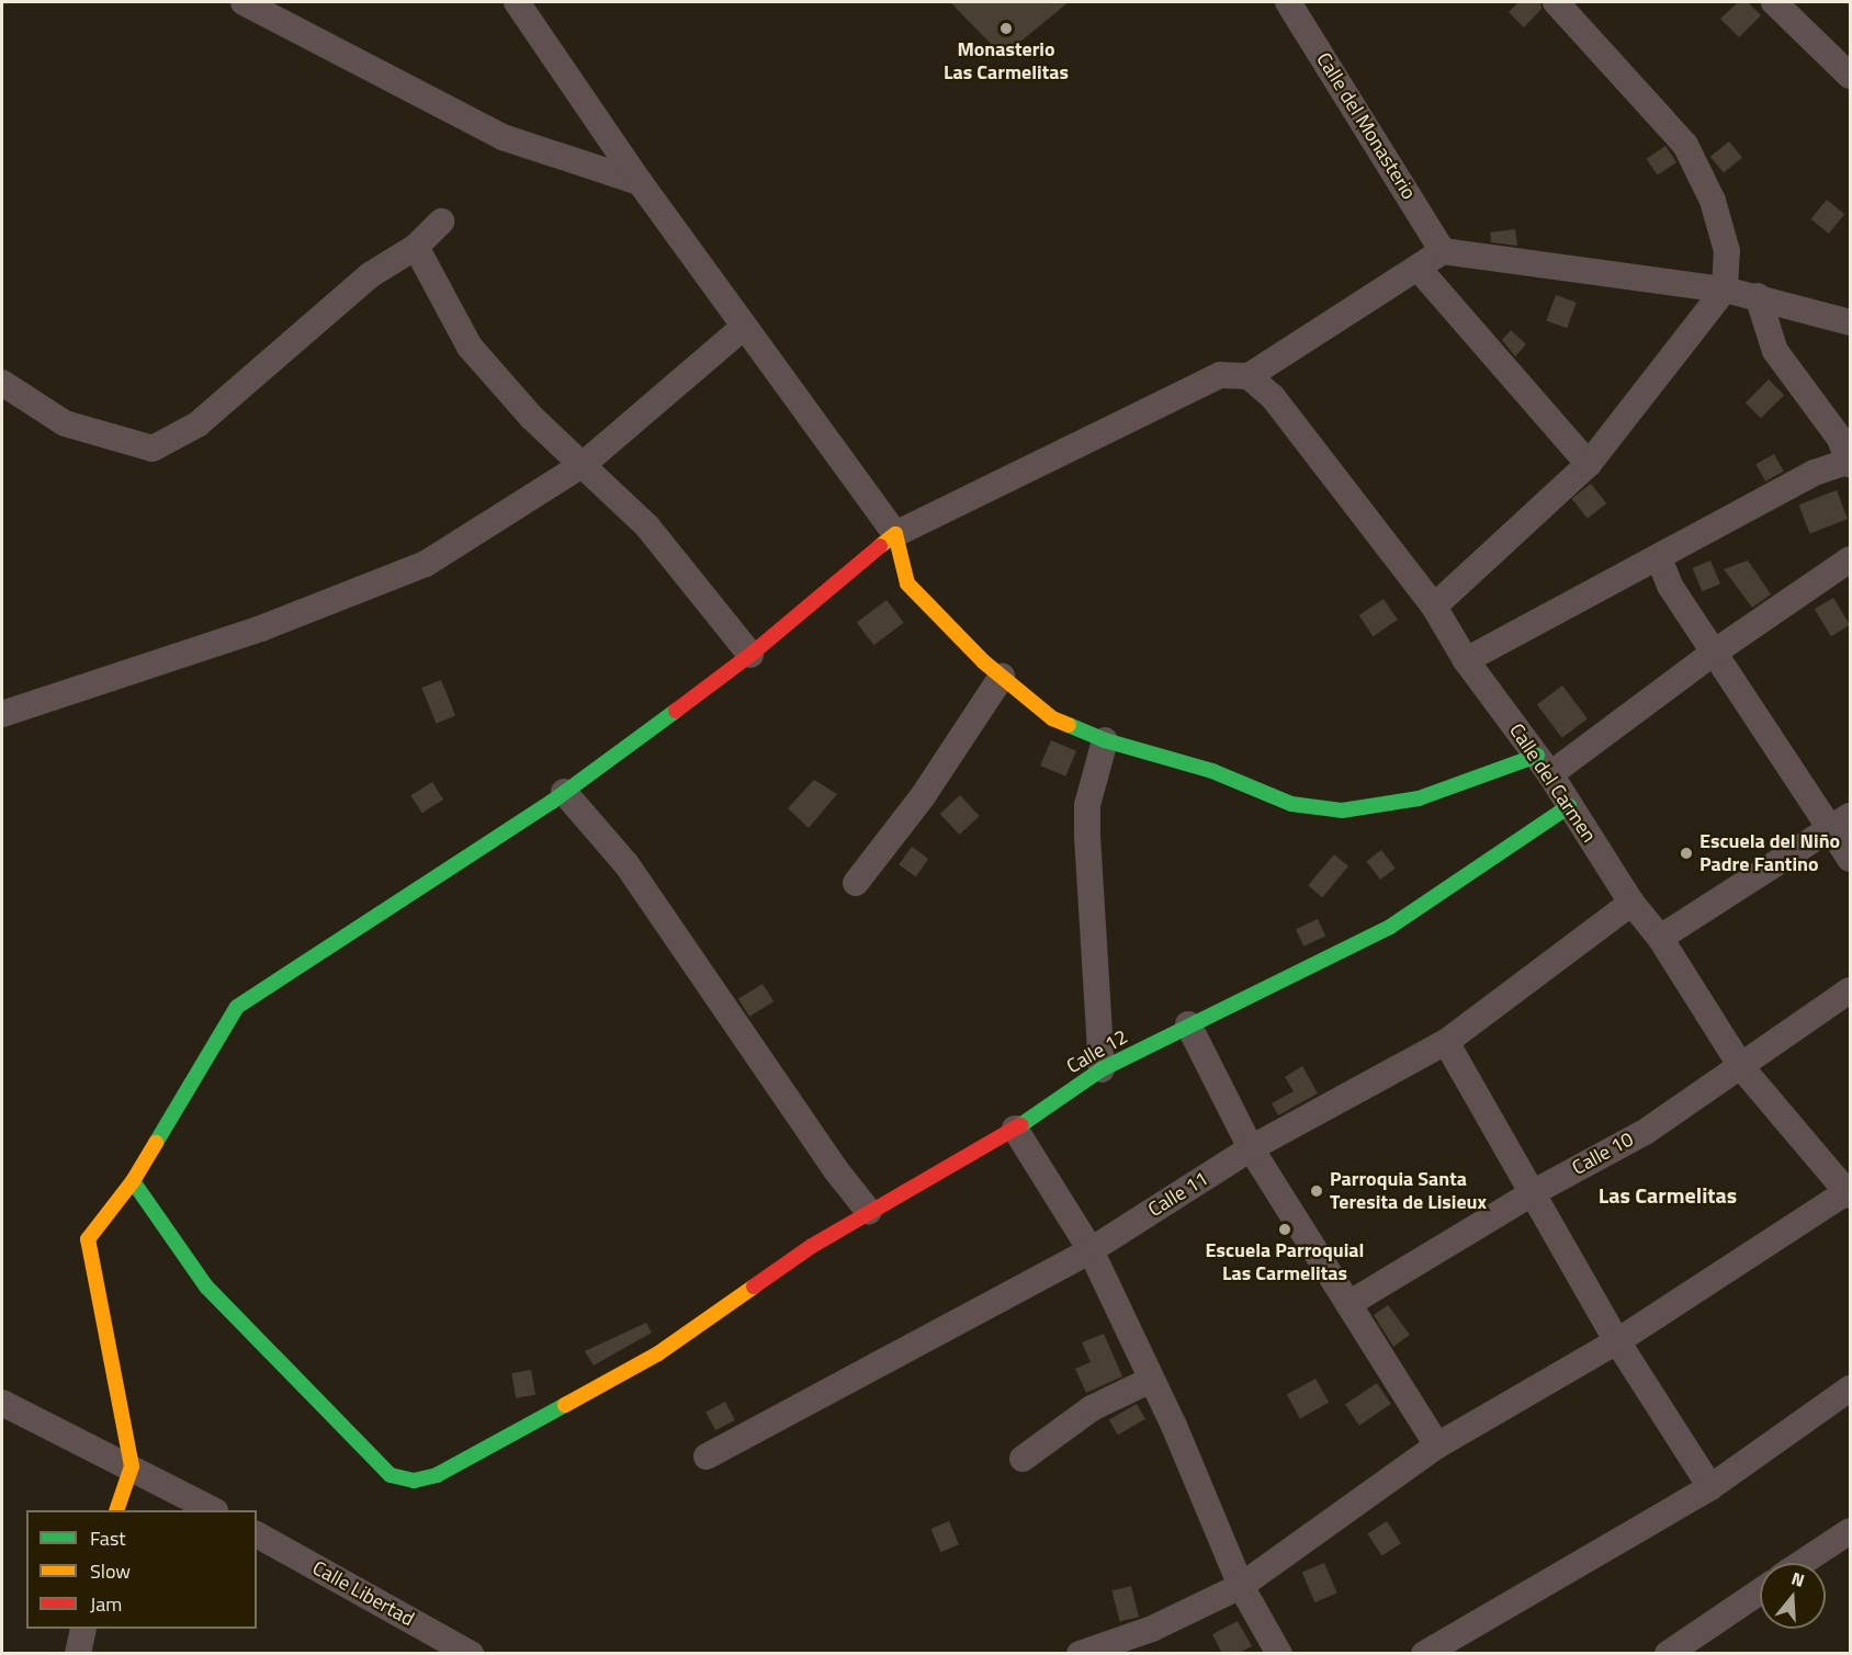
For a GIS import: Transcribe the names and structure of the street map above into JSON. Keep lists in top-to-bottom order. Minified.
{"streets":{"street":["Calle del Monasterio","Calle del Carmen","Calle 12","Calle 10","Calle 11","Calle Libertad"]},"crossings":[["Calle del Carmen","Calle 12"],["Calle del Carmen","Calle 10"],["Calle del Carmen","Calle 11"]],"districts":["Las Carmelitas"],"places":["Monasterio Las Carmelitas","Escuela del Niño Padre Fantino","Parroquia Santa Teresita de Lisieux","Escuela Parroquial Las Carmelitas"],"legend":["Fast","Slow","Jam"],"north":"top"}
